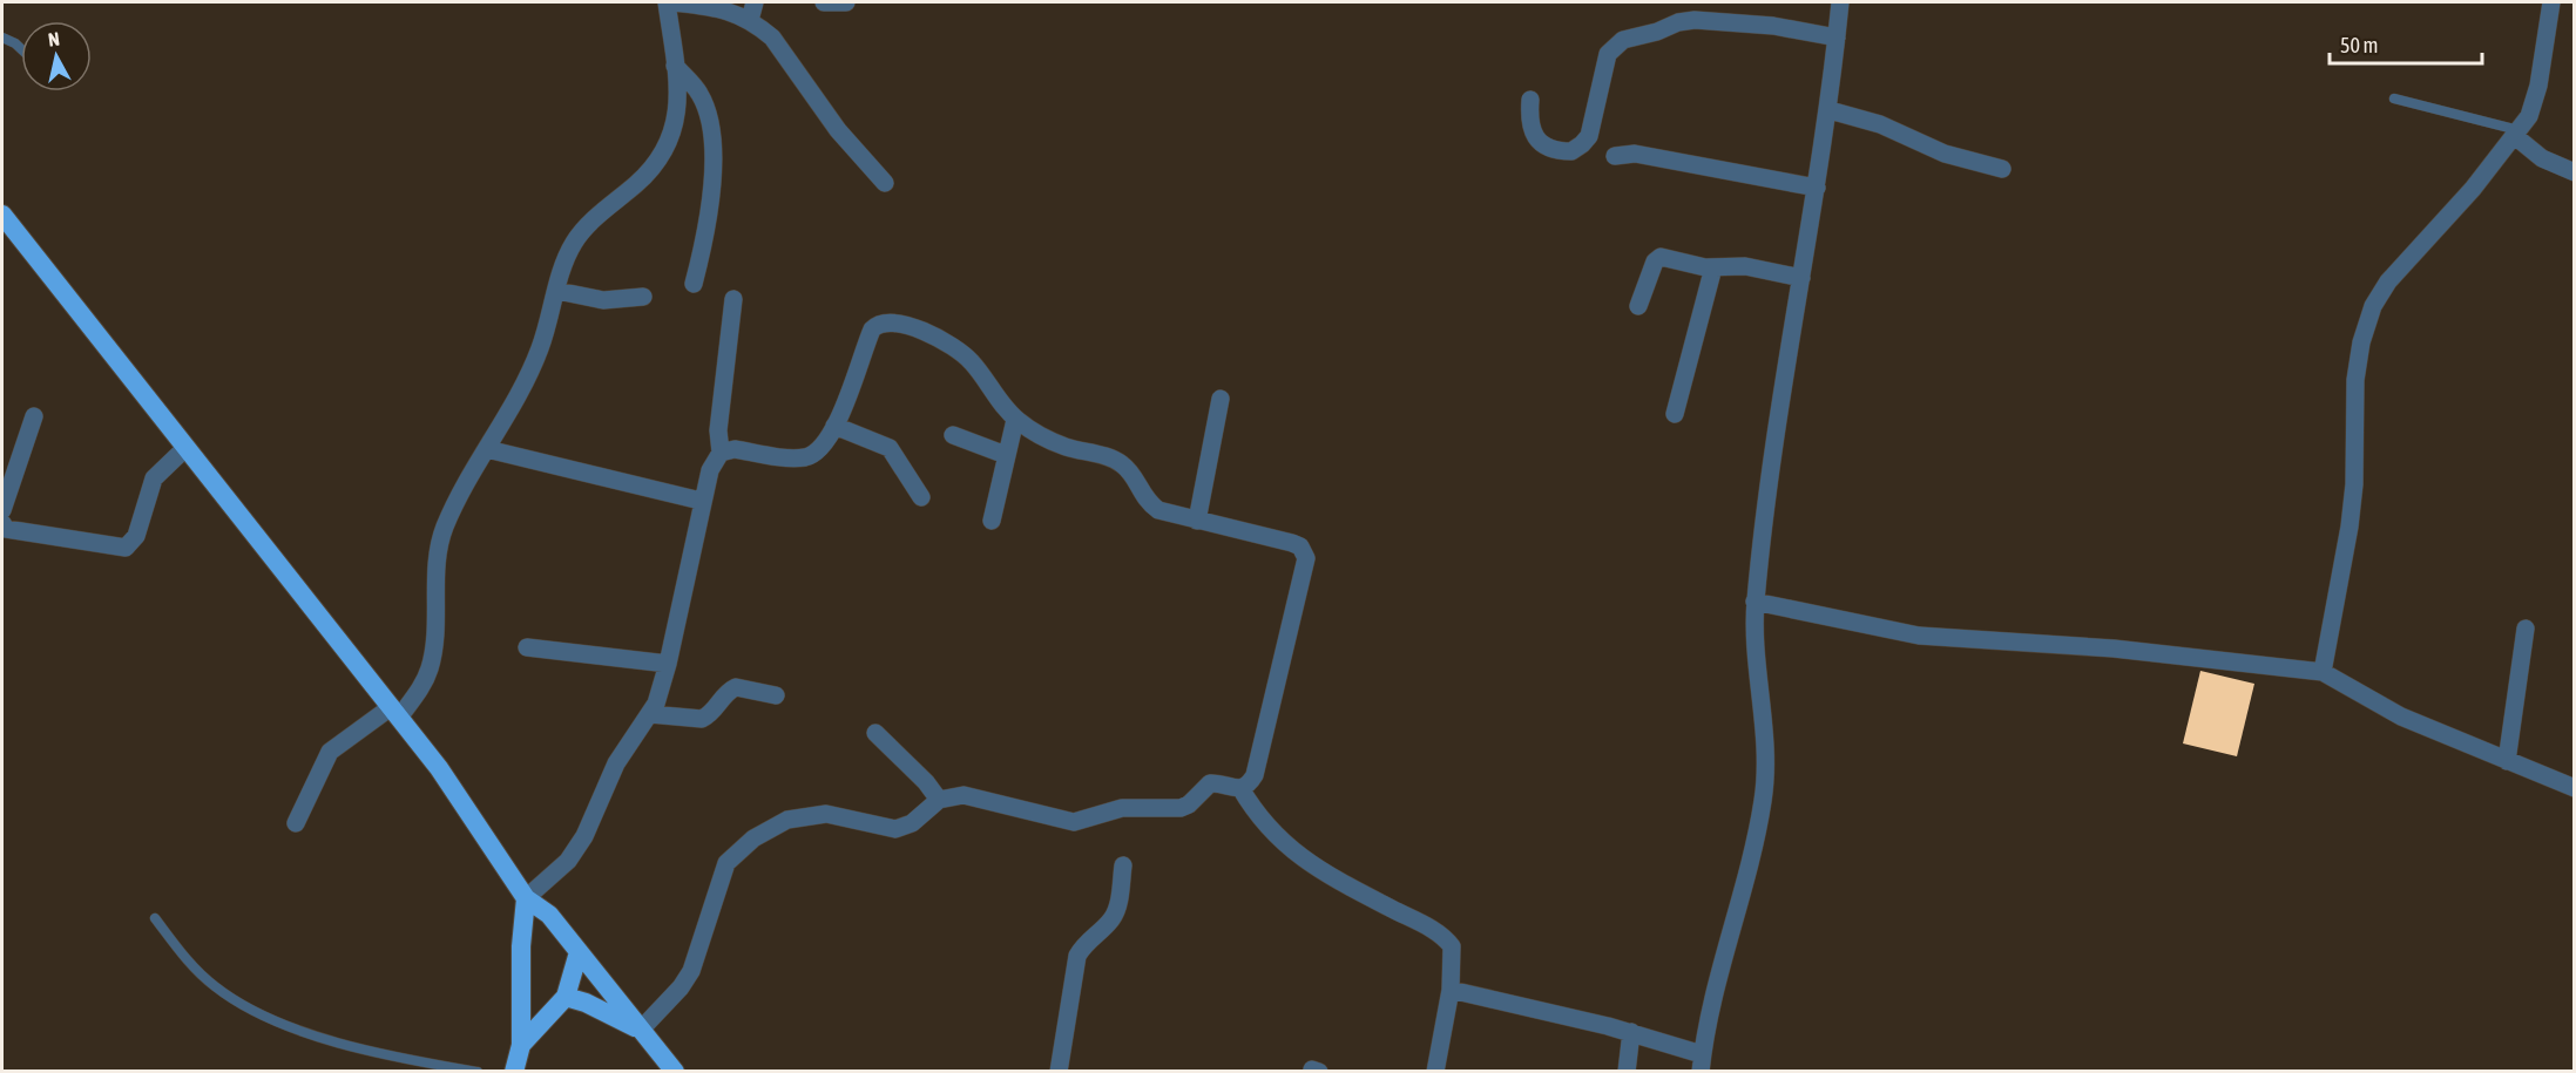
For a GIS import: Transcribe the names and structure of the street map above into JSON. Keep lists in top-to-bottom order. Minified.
{"scale_bar":"50 m","north":"top"}
